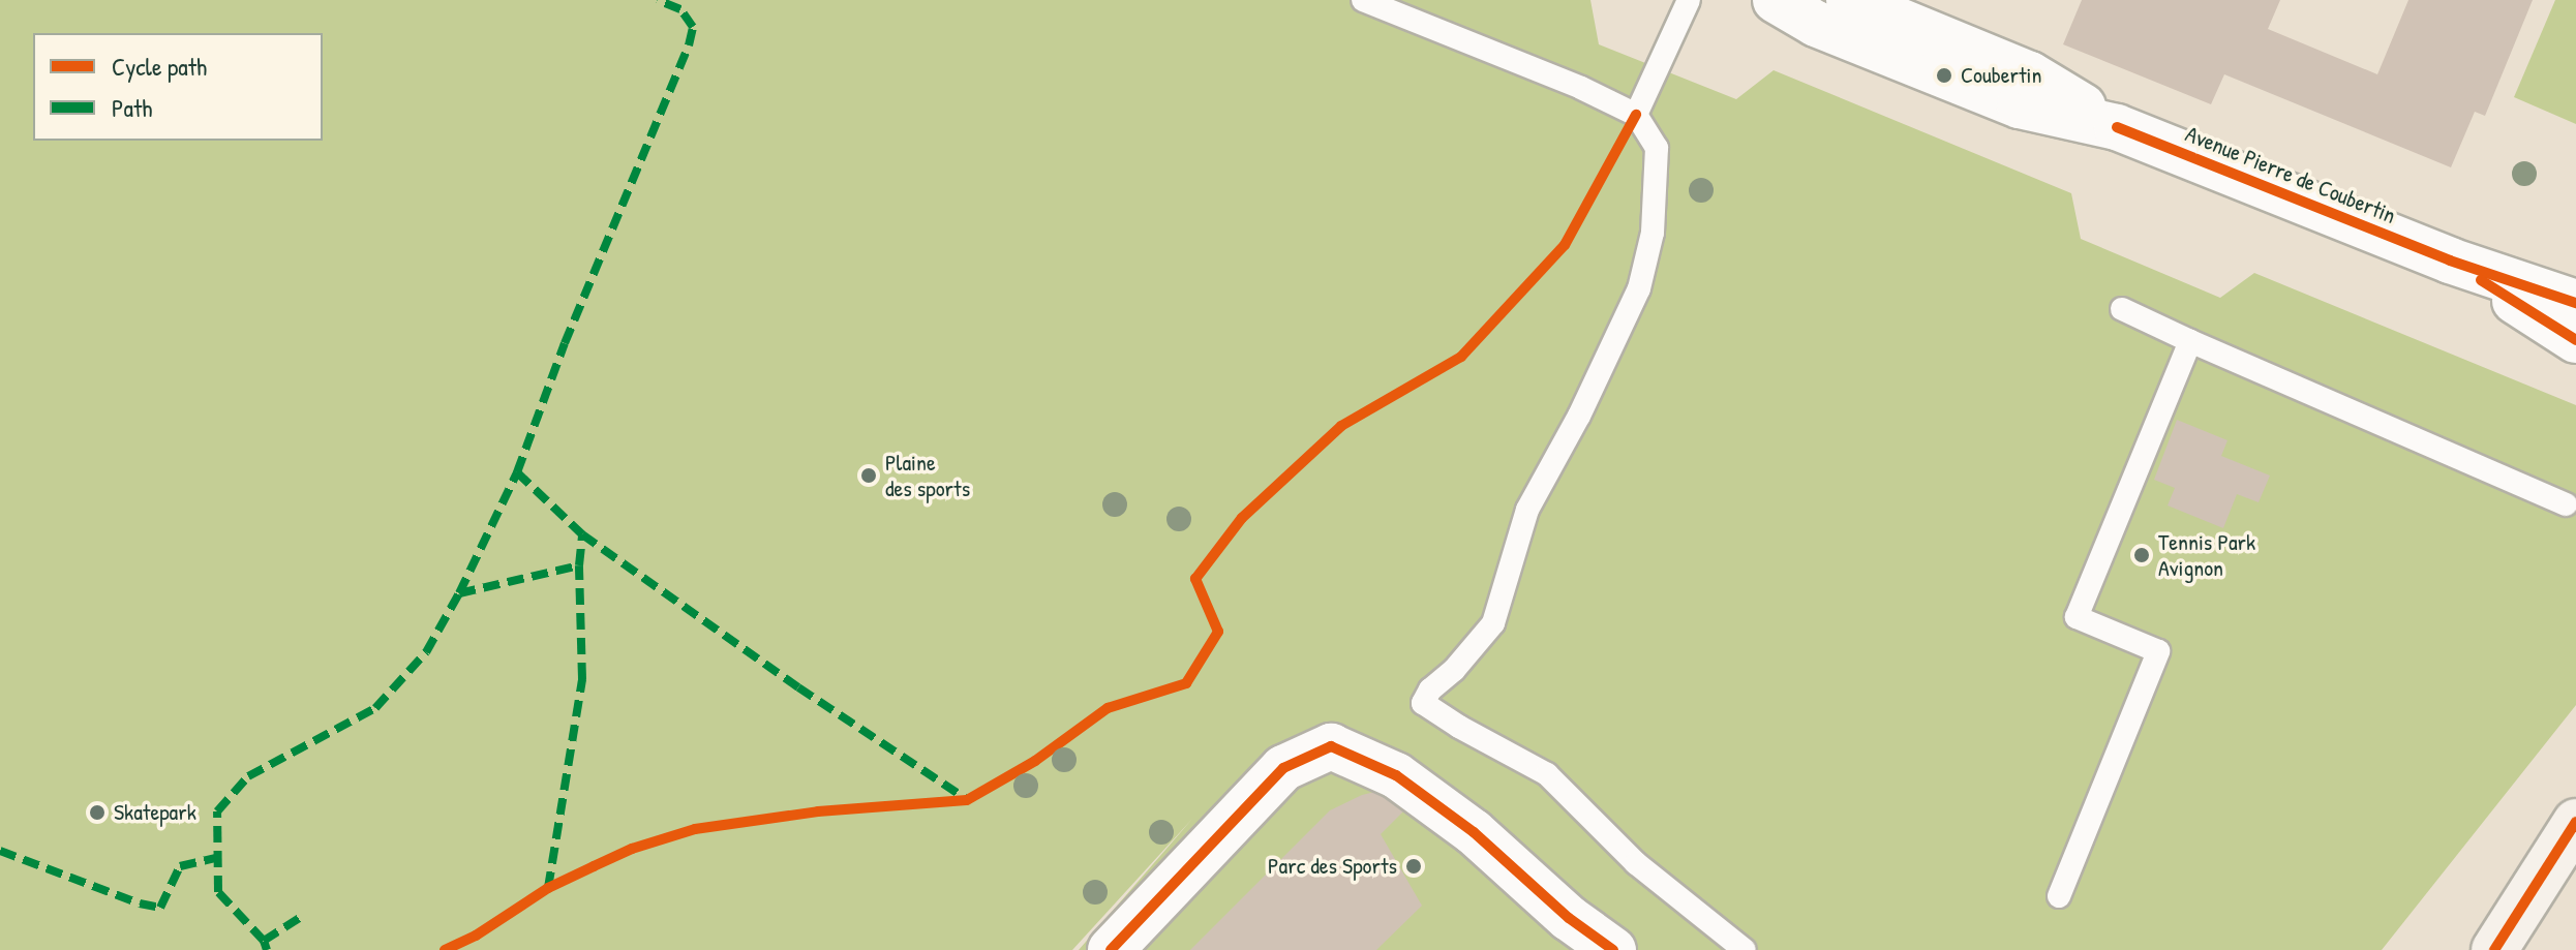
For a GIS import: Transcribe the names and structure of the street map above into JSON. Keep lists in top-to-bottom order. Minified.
{"streets":{"street":["Avenue Pierre de Coubertin"]},"places":["Coubertin","Plaine des sports","Tennis Park Avignon","Skatepark","Parc des Sports"],"legend":["Cycle path","Path"]}
